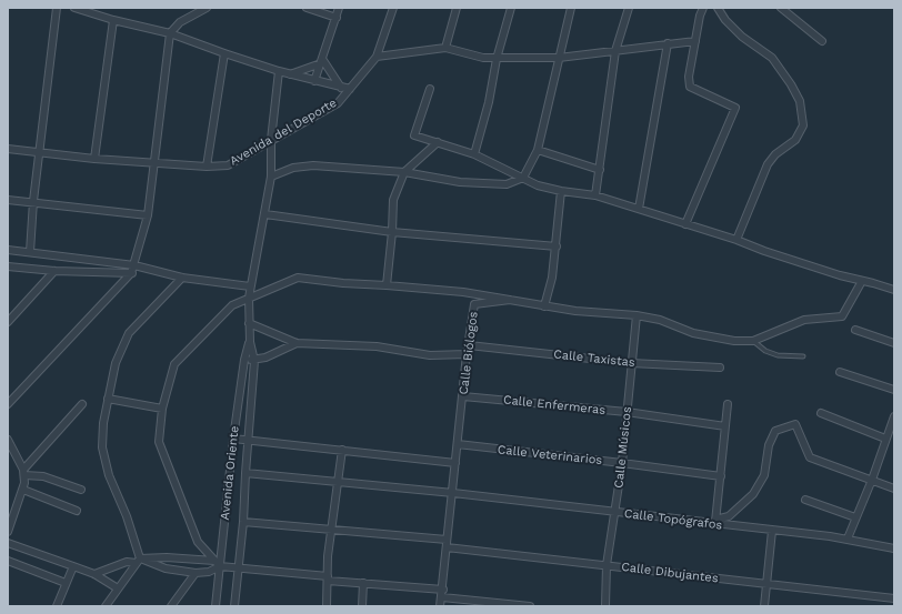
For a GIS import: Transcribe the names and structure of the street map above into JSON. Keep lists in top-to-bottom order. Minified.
{"streets":{"street":["Avenida del Deporte","Calle Biólogos","Calle Taxistas","Calle Enfermeras","Calle Músicos","Calle Veterinarios","Avenida Oriente","Calle Topógrafos","Calle Dibujantes"]},"crossings":[["Avenida del Deporte","Avenida Oriente"],["Calle Biólogos","Calle Taxistas"],["Calle Biólogos","Calle Enfermeras"],["Calle Biólogos","Calle Músicos"],["Calle Biólogos","Calle Veterinarios"],["Calle Biólogos","Calle Topógrafos"],["Calle Biólogos","Calle Dibujantes"],["Calle Taxistas","Calle Músicos"],["Calle Enfermeras","Calle Músicos"],["Calle Músicos","Calle Veterinarios"],["Calle Músicos","Calle Topógrafos"],["Calle Músicos","Calle Dibujantes"],["Avenida Oriente","Calle Topógrafos"],["Avenida Oriente","Calle Dibujantes"]]}
